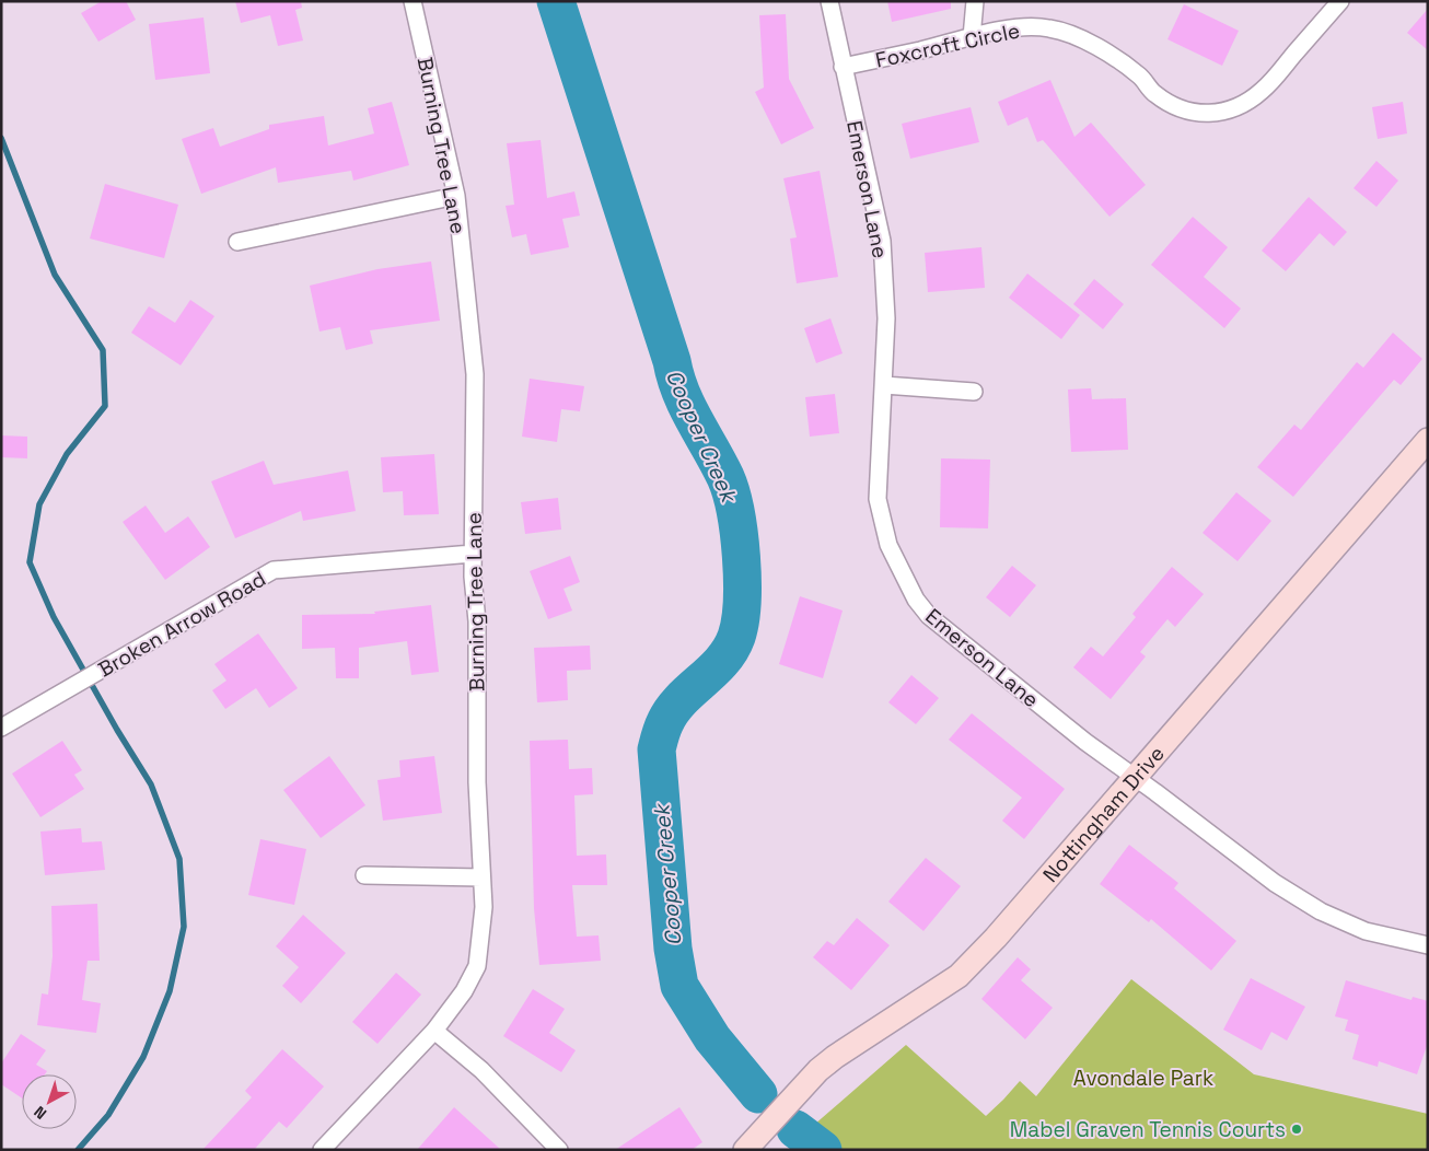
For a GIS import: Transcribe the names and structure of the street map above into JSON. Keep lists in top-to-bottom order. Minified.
{"streets":{"street":["Foxcroft Circle","Burning Tree Lane","Emerson Lane","Broken Arrow Road","Nottingham Drive"]},"crossings":[["Foxcroft Circle","Emerson Lane"],["Burning Tree Lane","Broken Arrow Road"],["Emerson Lane","Nottingham Drive"]],"water":["Cooper Creek"],"parks":["Avondale Park"],"places":["Mabel Graven Tennis Courts"],"north":"bottom left"}
